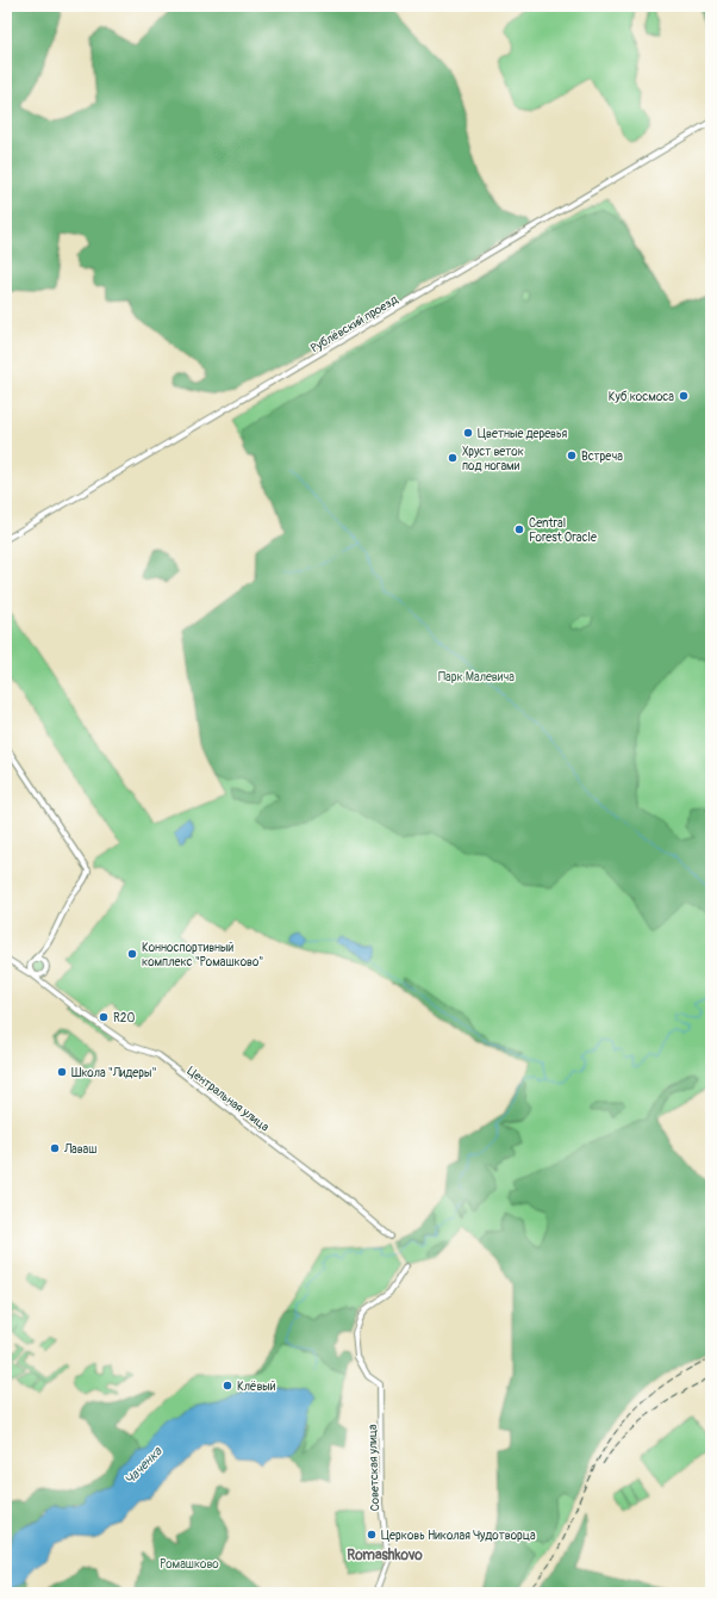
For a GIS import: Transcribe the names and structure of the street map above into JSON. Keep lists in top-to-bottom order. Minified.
{"streets":{"street":["Рублёвский проезд","Центральная улица","Советская улица"]},"districts":["Romashkovo"],"water":["Чаченка"],"parks":["Парк Малевича","Ромашково"],"places":["Куб космоса","Цветные деревья","Встреча","Хруст веток под ногами","Central Forest Oracle","Конноспортивный комплекс \"Ромашково\"","R20","Школа \"Лидеры\"","Лаваш","Клёвый","Церковь Николая Чудотворца"]}
